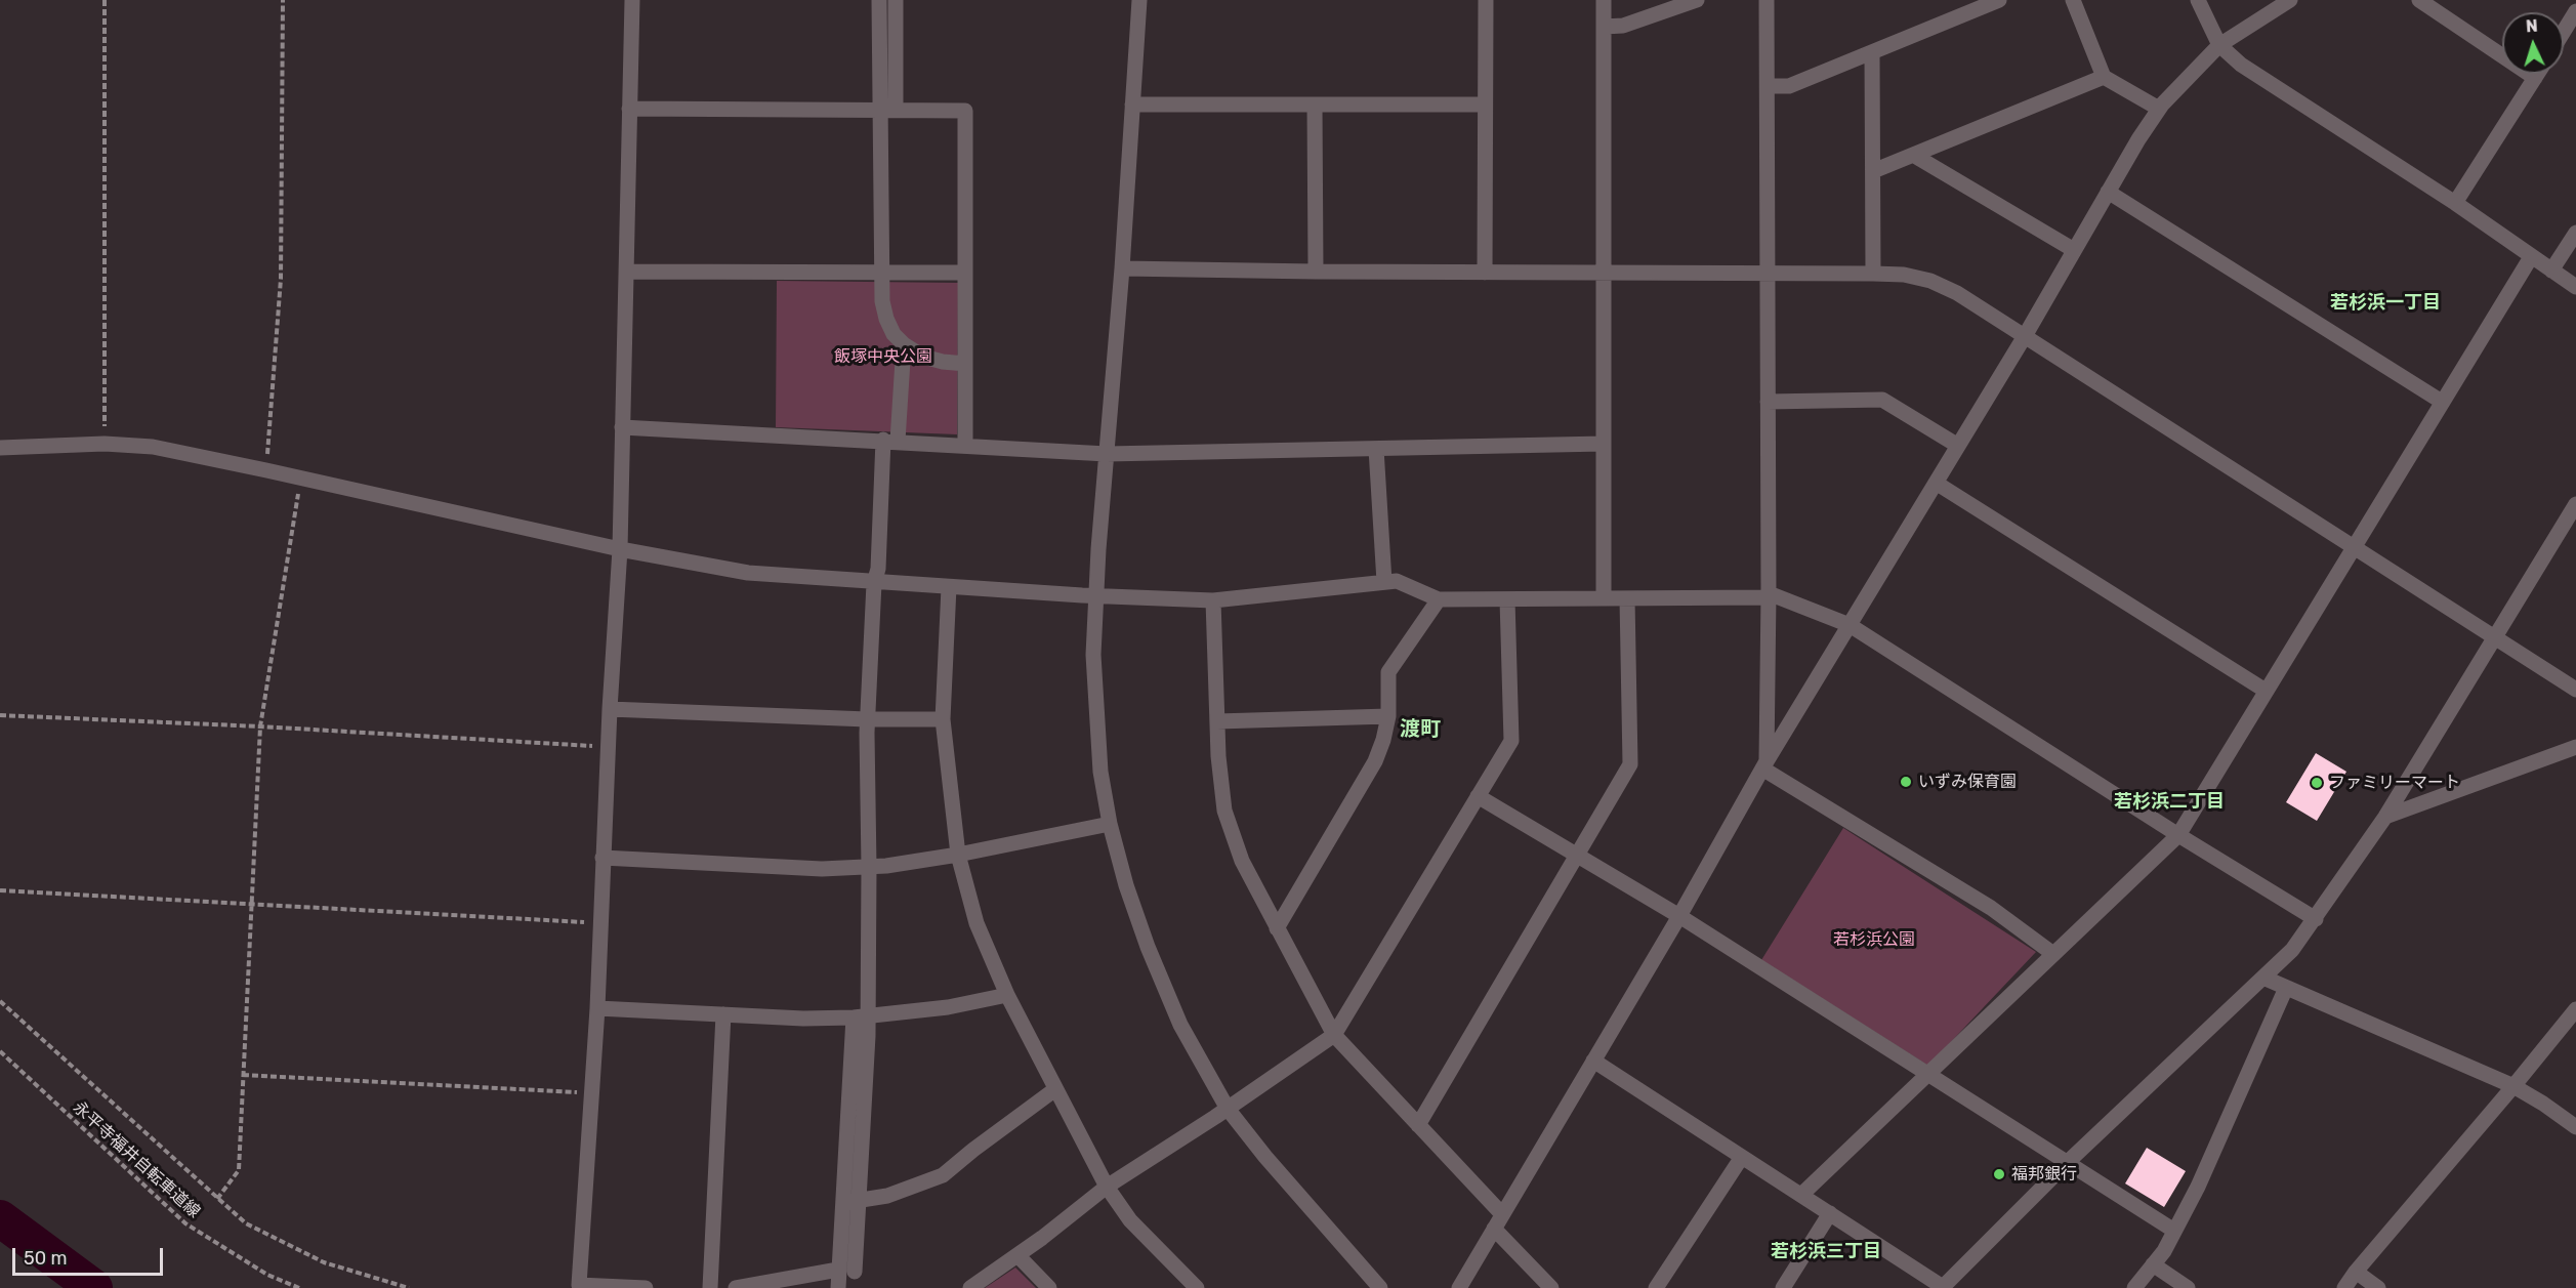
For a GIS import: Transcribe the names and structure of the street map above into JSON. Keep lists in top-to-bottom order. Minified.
{"streets":{"path":["永平寺福井自転車道線"]},"districts":["若杉浜一丁目","渡町","若杉浜二丁目","若杉浜三丁目"],"parks":["飯塚中央公園","若杉浜公園"],"places":["いずみ保育園","ファミリーマート","福邦銀行"],"scale_bar":"50 m","north":"top"}
